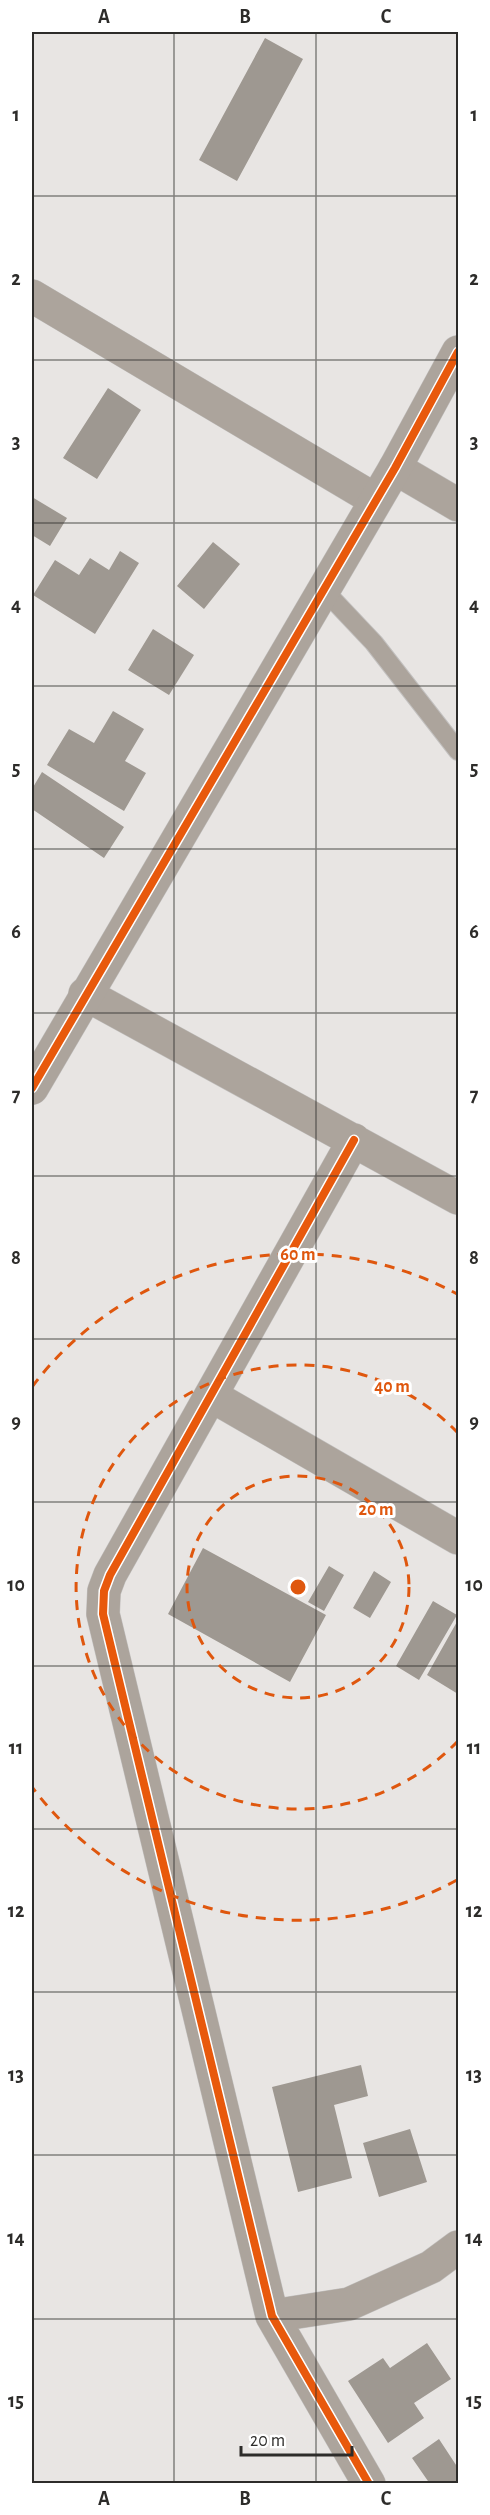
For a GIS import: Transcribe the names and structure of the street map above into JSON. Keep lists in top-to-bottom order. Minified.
{"scale_bar":"20 m","grid":{"columns":["A","B","C"],"rows":["1","2","3","4","5","6","7","8","9","10","11","12","13","14","15"]},"rings":["60 m","40 m","20 m"]}
